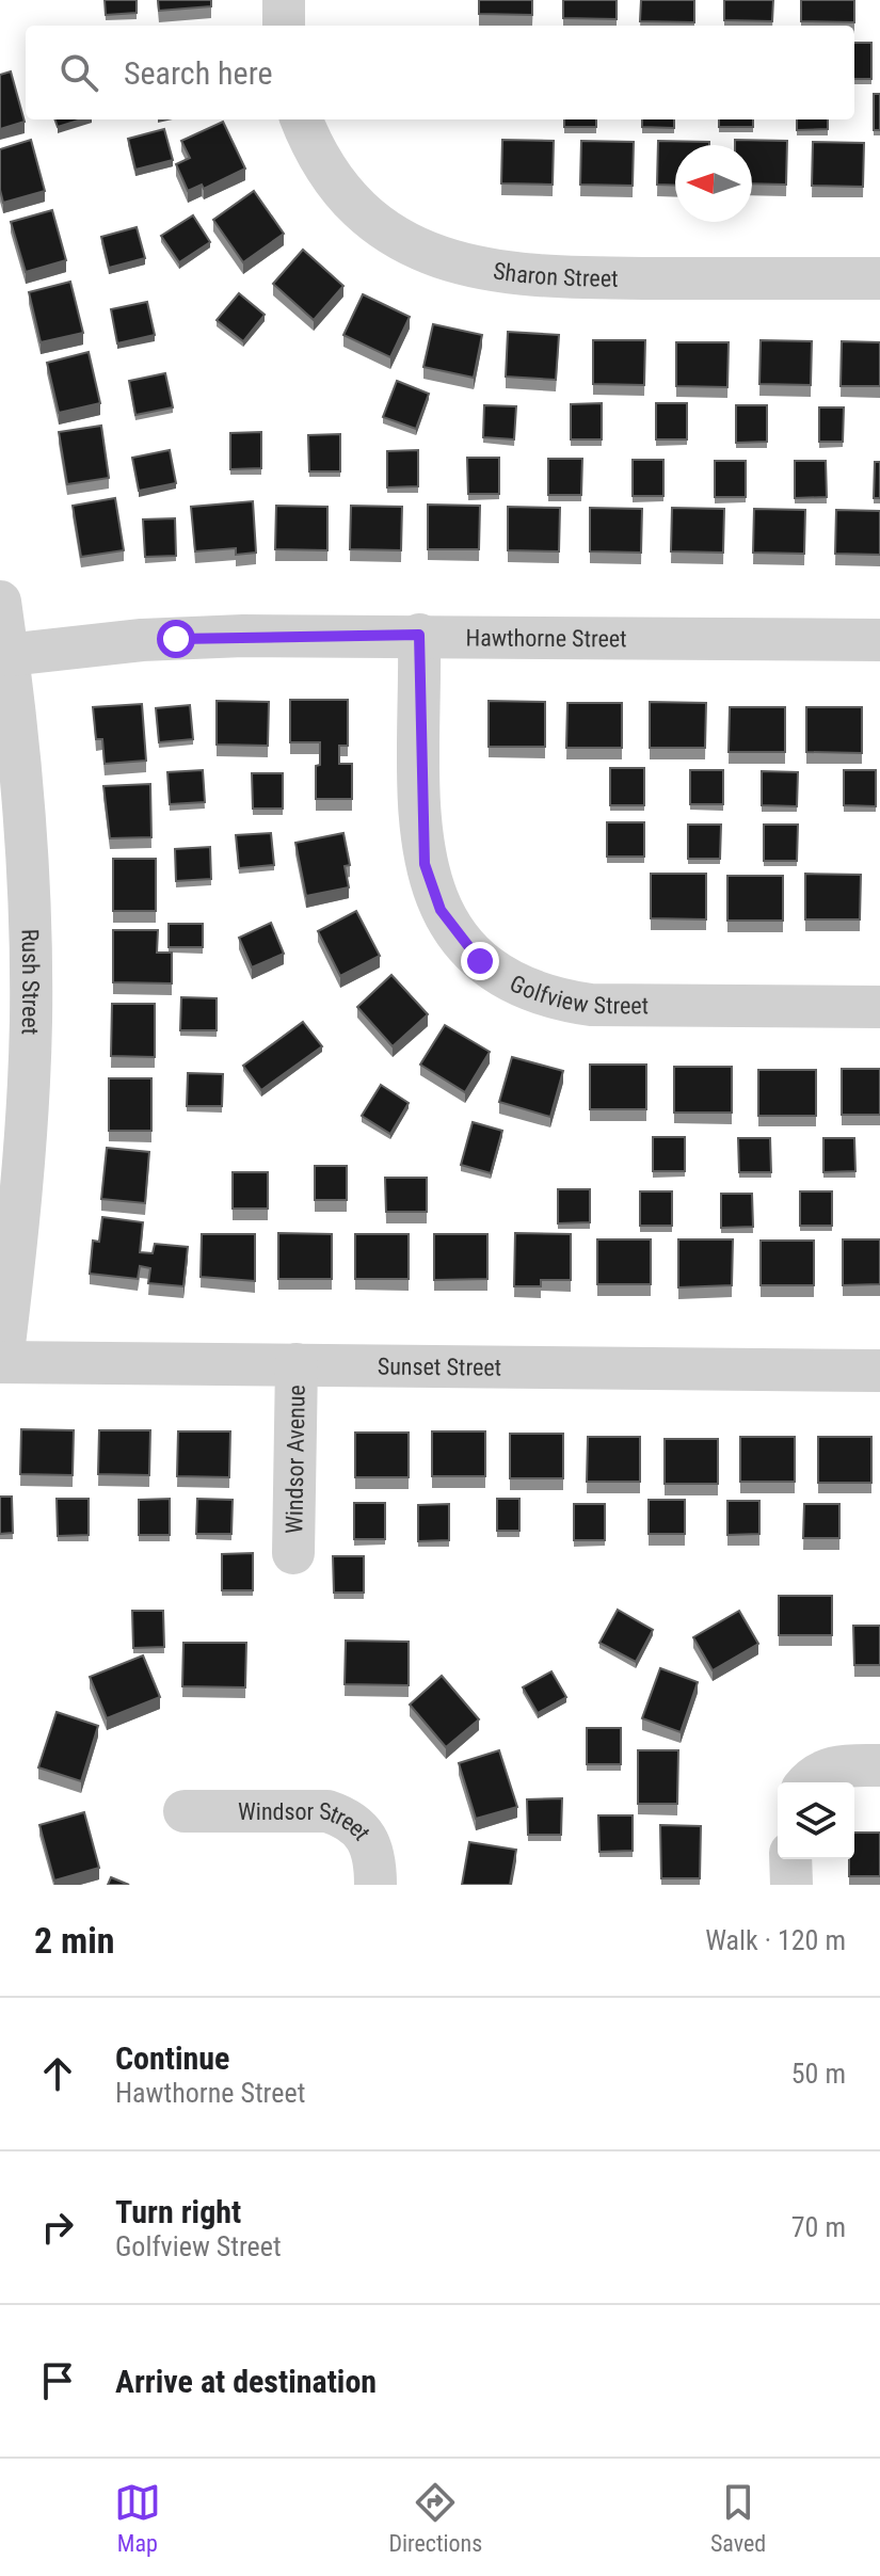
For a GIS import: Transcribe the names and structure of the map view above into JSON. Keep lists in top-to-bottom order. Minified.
{"streets":{"street":["Sharon Street","Hawthorne Street","Rush Street","Golfview Street","Sunset Street","Windsor Avenue","Windsor Street"]},"crossings":[["Hawthorne Street","Rush Street"],["Hawthorne Street","Golfview Street"],["Rush Street","Sunset Street"],["Sunset Street","Windsor Avenue"]],"north":"left","page":{"search":"Search here","heading":["2 min","Walk · 120 m"],"list":[["Continue","Hawthorne Street","50 m"],["Turn right","Golfview Street","70 m"],"Arrive at destination"],"nav":["Map","Directions","Saved"]}}
